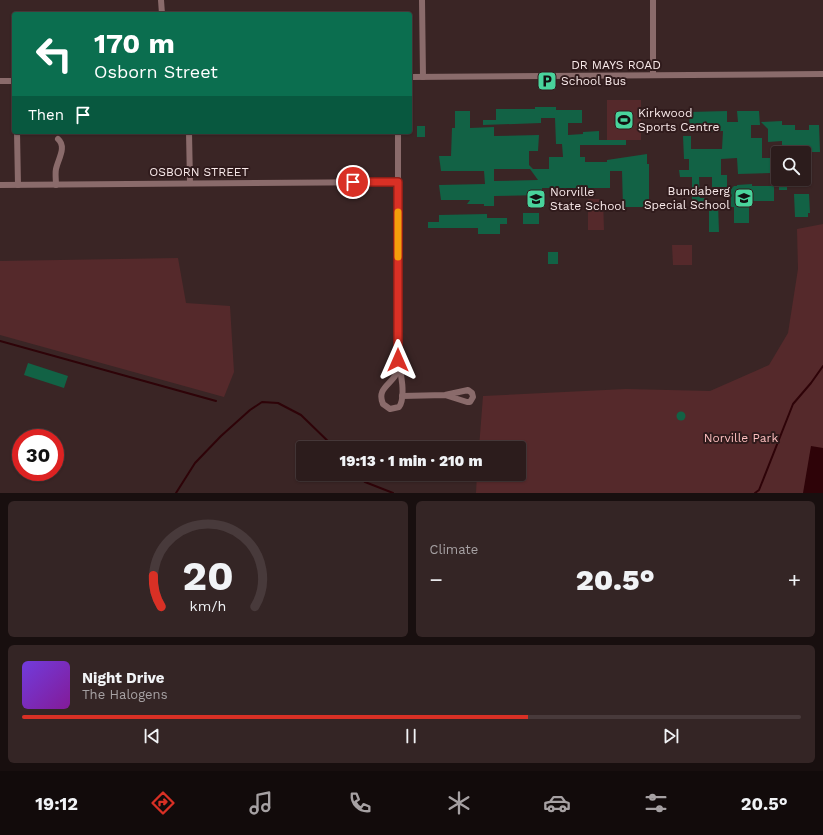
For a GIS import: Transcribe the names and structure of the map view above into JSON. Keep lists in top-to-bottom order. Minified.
{"streets":{"street":["DR MAYS ROAD","OSBORN STREET"]},"parks":["Norville Park"],"places":{"parking":["School Bus"],"sports":["Kirkwood Sports Centre"],"school or university":["Bundaberg Special School","Norville State School"]},"page":{"turn":["170 m","Osborn Street"],"then":"Then","limit":"30","trip":"19:13 · 1 min · 210 m","tile":"Climate","heat":["−","20.5°","+"],"song":["Night Drive","The Halogens"],"tabs":["19:12","20.5°"],"gauge":["20","km/h"]}}
